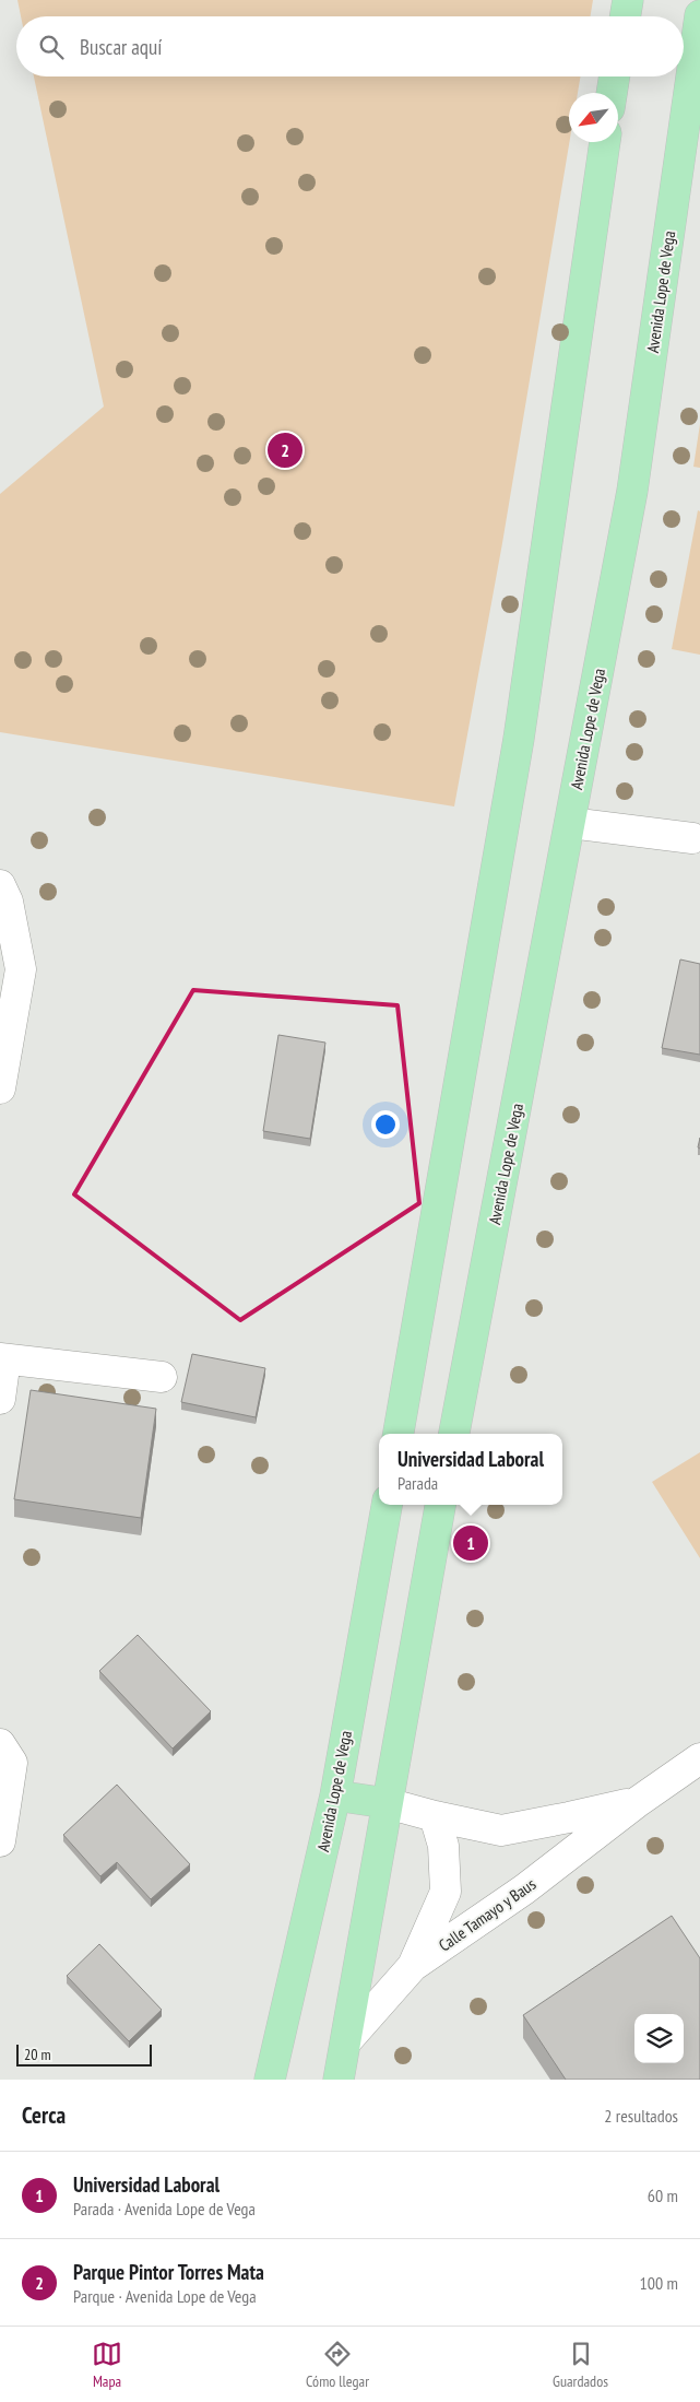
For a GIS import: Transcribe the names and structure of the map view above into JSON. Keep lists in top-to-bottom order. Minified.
{"streets":{"main road":["Avenida Lope de Vega"],"street":["Calle Tamayo y Baus"]},"scale_bar":"20 m","north":"bottom left","page":{"search":"Buscar aquí","pins":["2","1"],"popup":["Universidad Laboral","Parada"],"scale":"20 m","heading":["Cerca","2 resultados"],"list":[{"mark":"1","name":"Universidad Laboral","note":"Parada · Avenida Lope de Vega","value":"60 m"},{"mark":"2","name":"Parque Pintor Torres Mata","note":"Parque · Avenida Lope de Vega","value":"100 m"}],"nav":["Mapa","Cómo llegar","Guardados"]}}
